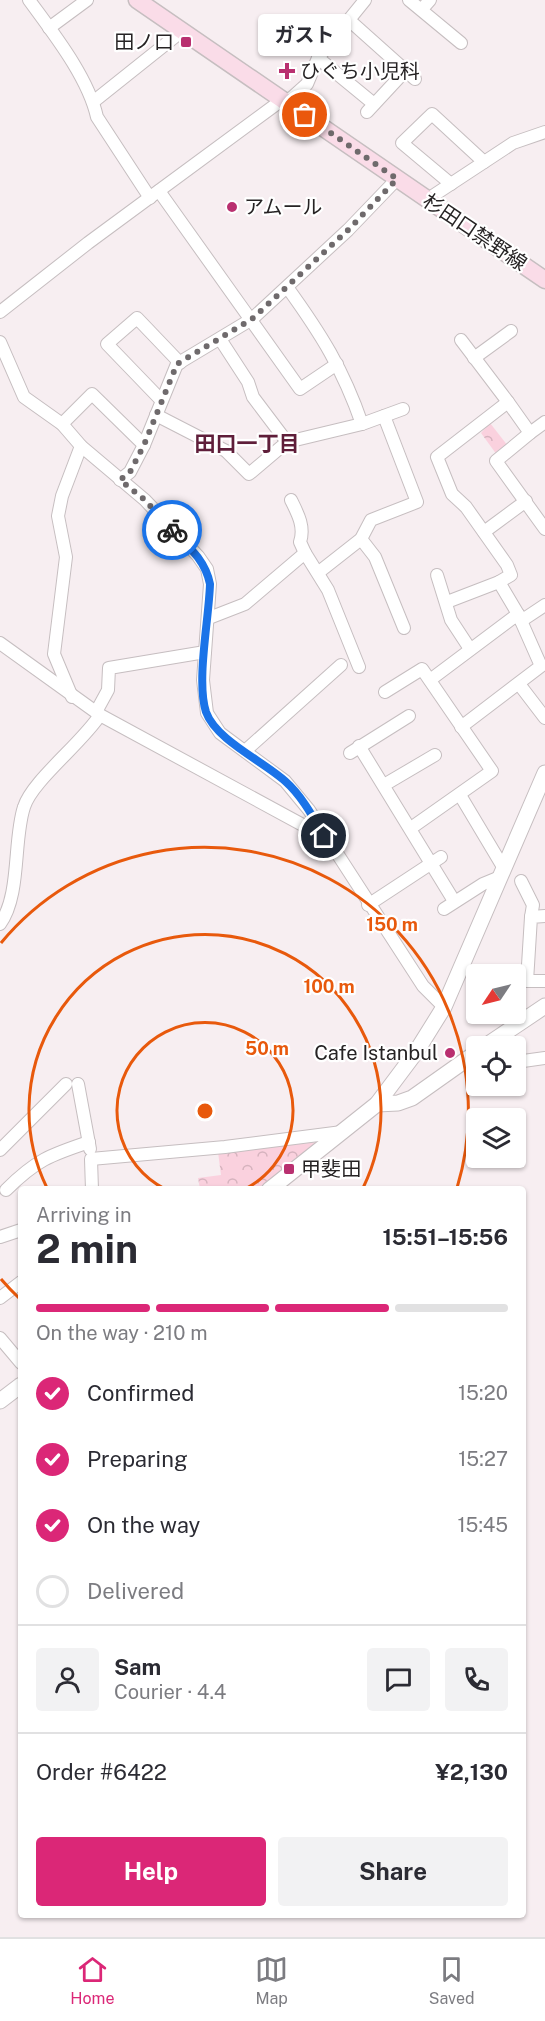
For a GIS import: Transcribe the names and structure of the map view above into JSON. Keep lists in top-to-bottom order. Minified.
{"streets":{"main road":["杉田口禁野線"]},"districts":["田口一丁目"],"places":{"transit":["田ノ口","甲斐田"],"health":["ひぐち小児科"],"other":["ガスト","アムール","Cafe Istanbul"]},"north":"bottom left","page":{"bubble":"ガスト","heading":["2 min","Arriving in","15:51–15:56"],"panel":["Sam","Courier · 4.4","Order #6422","¥2,130"],"bar":"On the way · 210 m","list":[["Confirmed","15:20"],["Preparing","15:27"],["On the way","15:45"],"Delivered"],"buttons":["Help","Share"],"tabs":["Home","Map","Saved"]},"rings":["150 m","100 m","50 m"]}
